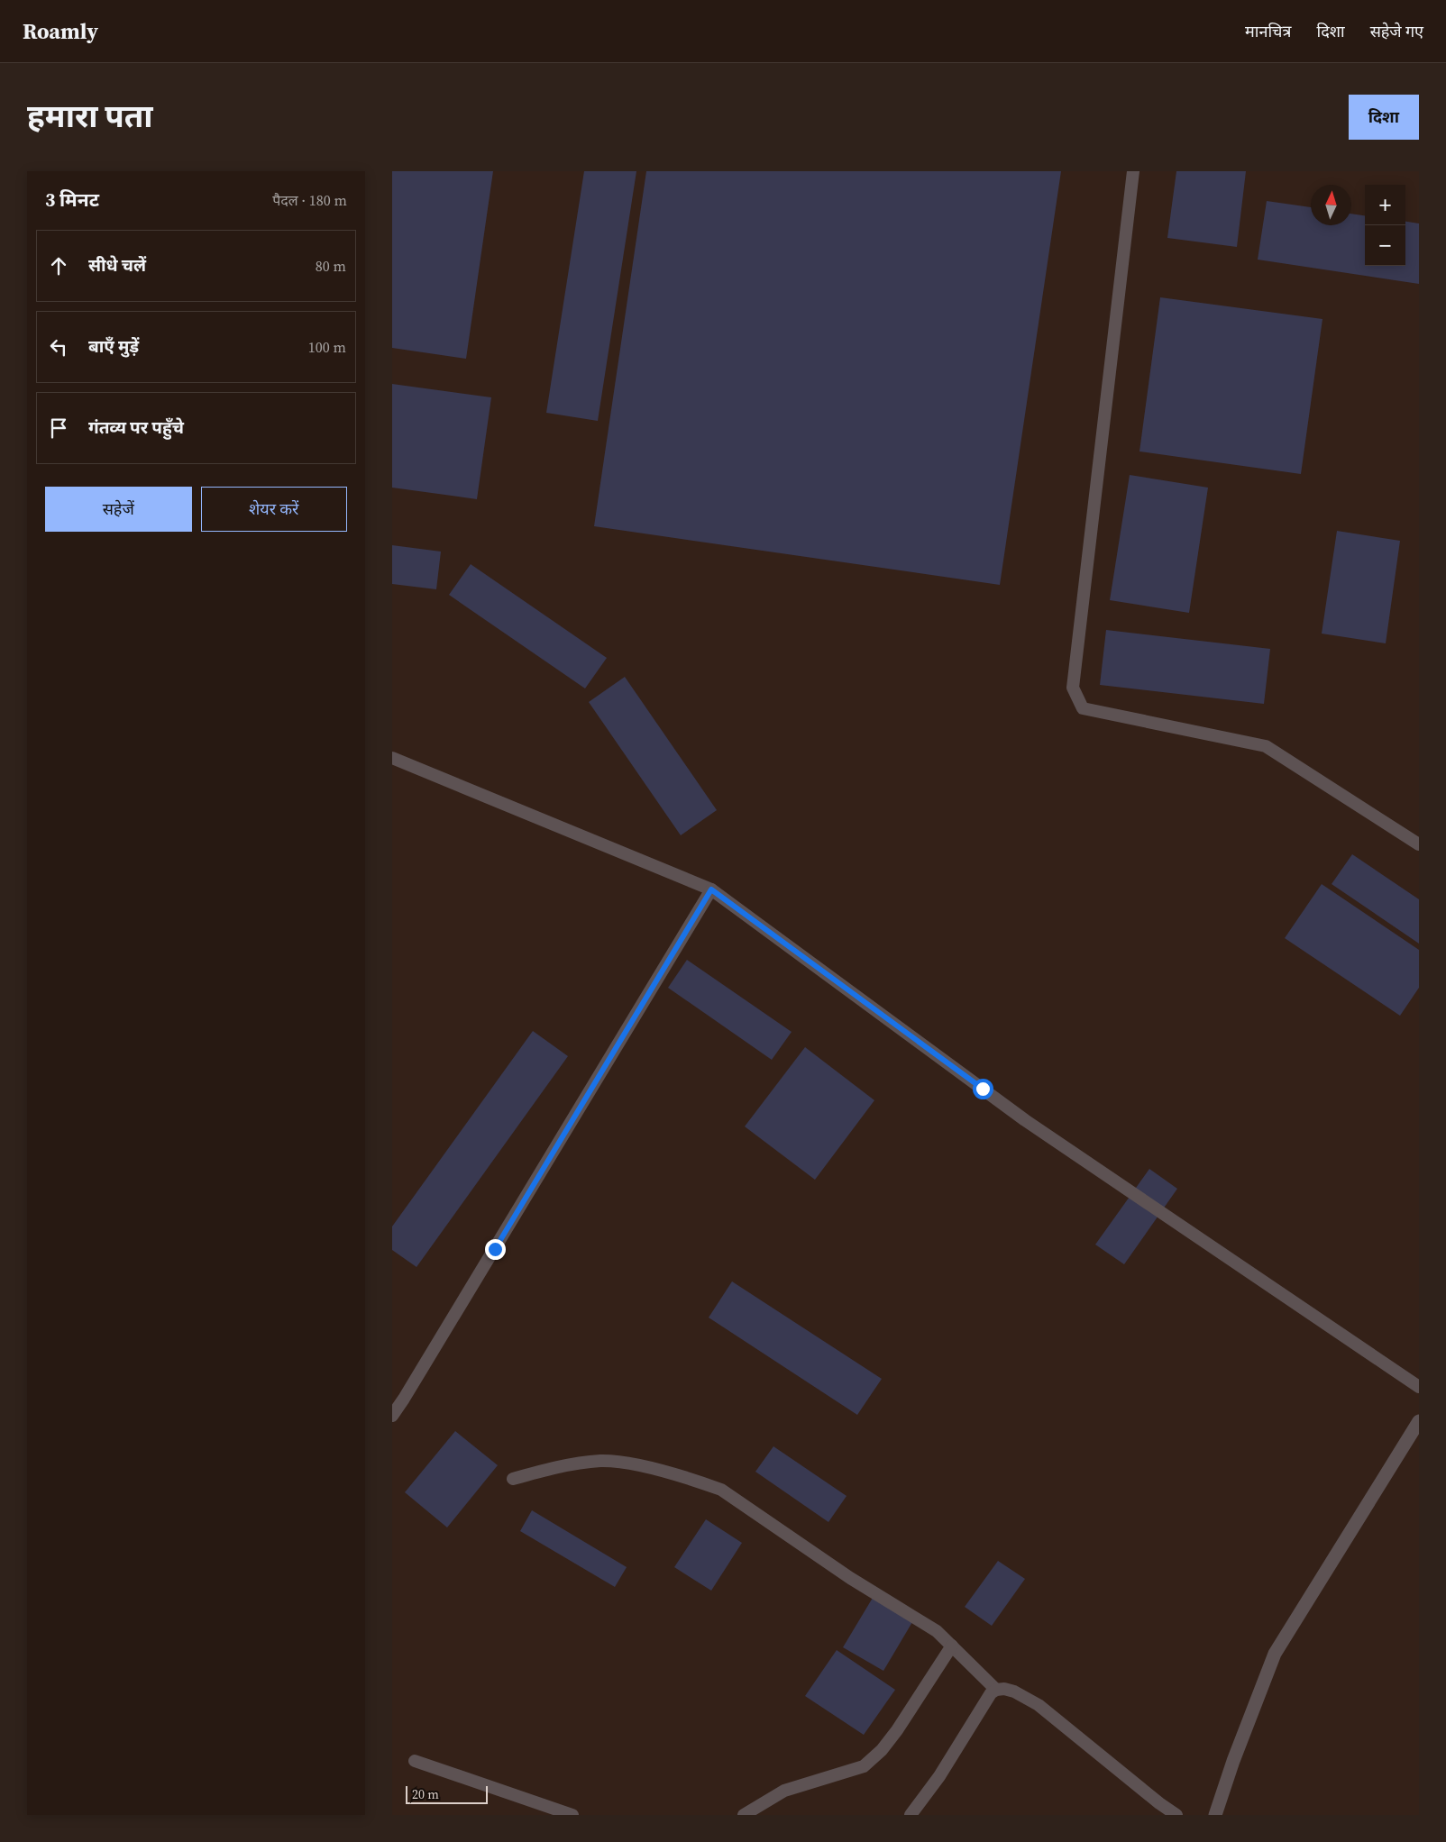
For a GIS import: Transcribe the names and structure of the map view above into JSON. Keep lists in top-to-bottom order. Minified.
{"scale_bar":"20 m","north":"top","page":{"header":"Roamly","nav":["मानचित्र","दिशा","सहेजे गए"],"title":"हमारा पता","buttons":["दिशा",["सहेजें","शेयर करें"]],"heading":["3 मिनट","पैदल · 180 m"],"map_buttons":["+","−"],"list":[["सीधे चलें","80 m"],["बाएँ मुड़ें","100 m"],"गंतव्य पर पहुँचे"],"scale":"20 m"}}
